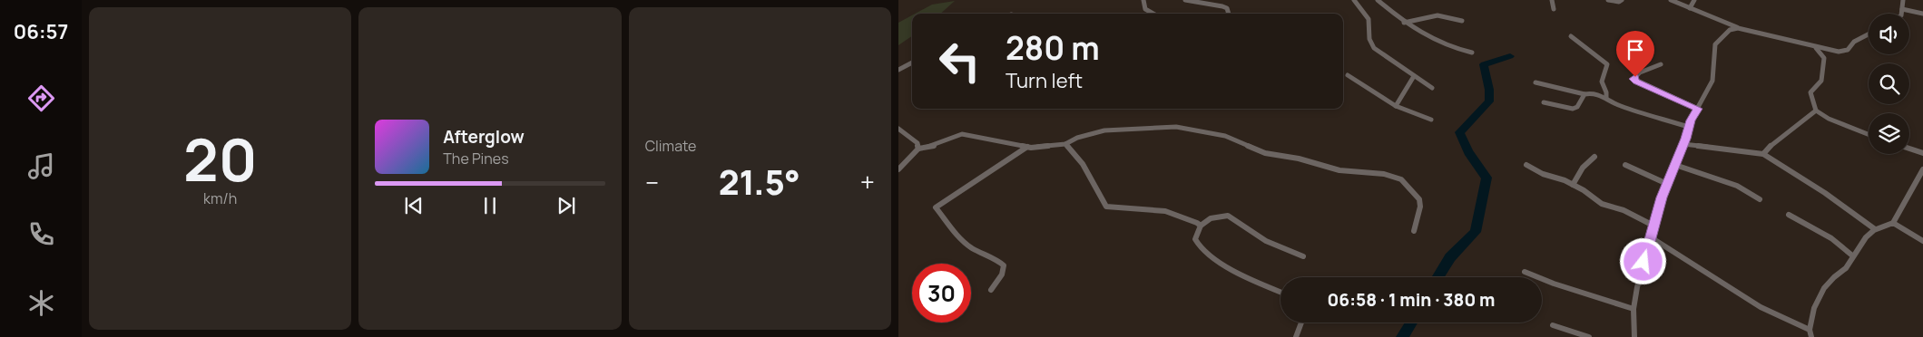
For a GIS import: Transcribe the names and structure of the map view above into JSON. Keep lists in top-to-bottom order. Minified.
{"page":{"tabs":"06:57","tile":[["20","km/h"],"Climate"],"turn":["280 m","Turn left"],"song":["Afterglow","The Pines"],"heat":["−","21.5°","+"],"limit":"30","trip":"06:58 · 1 min · 380 m"}}
